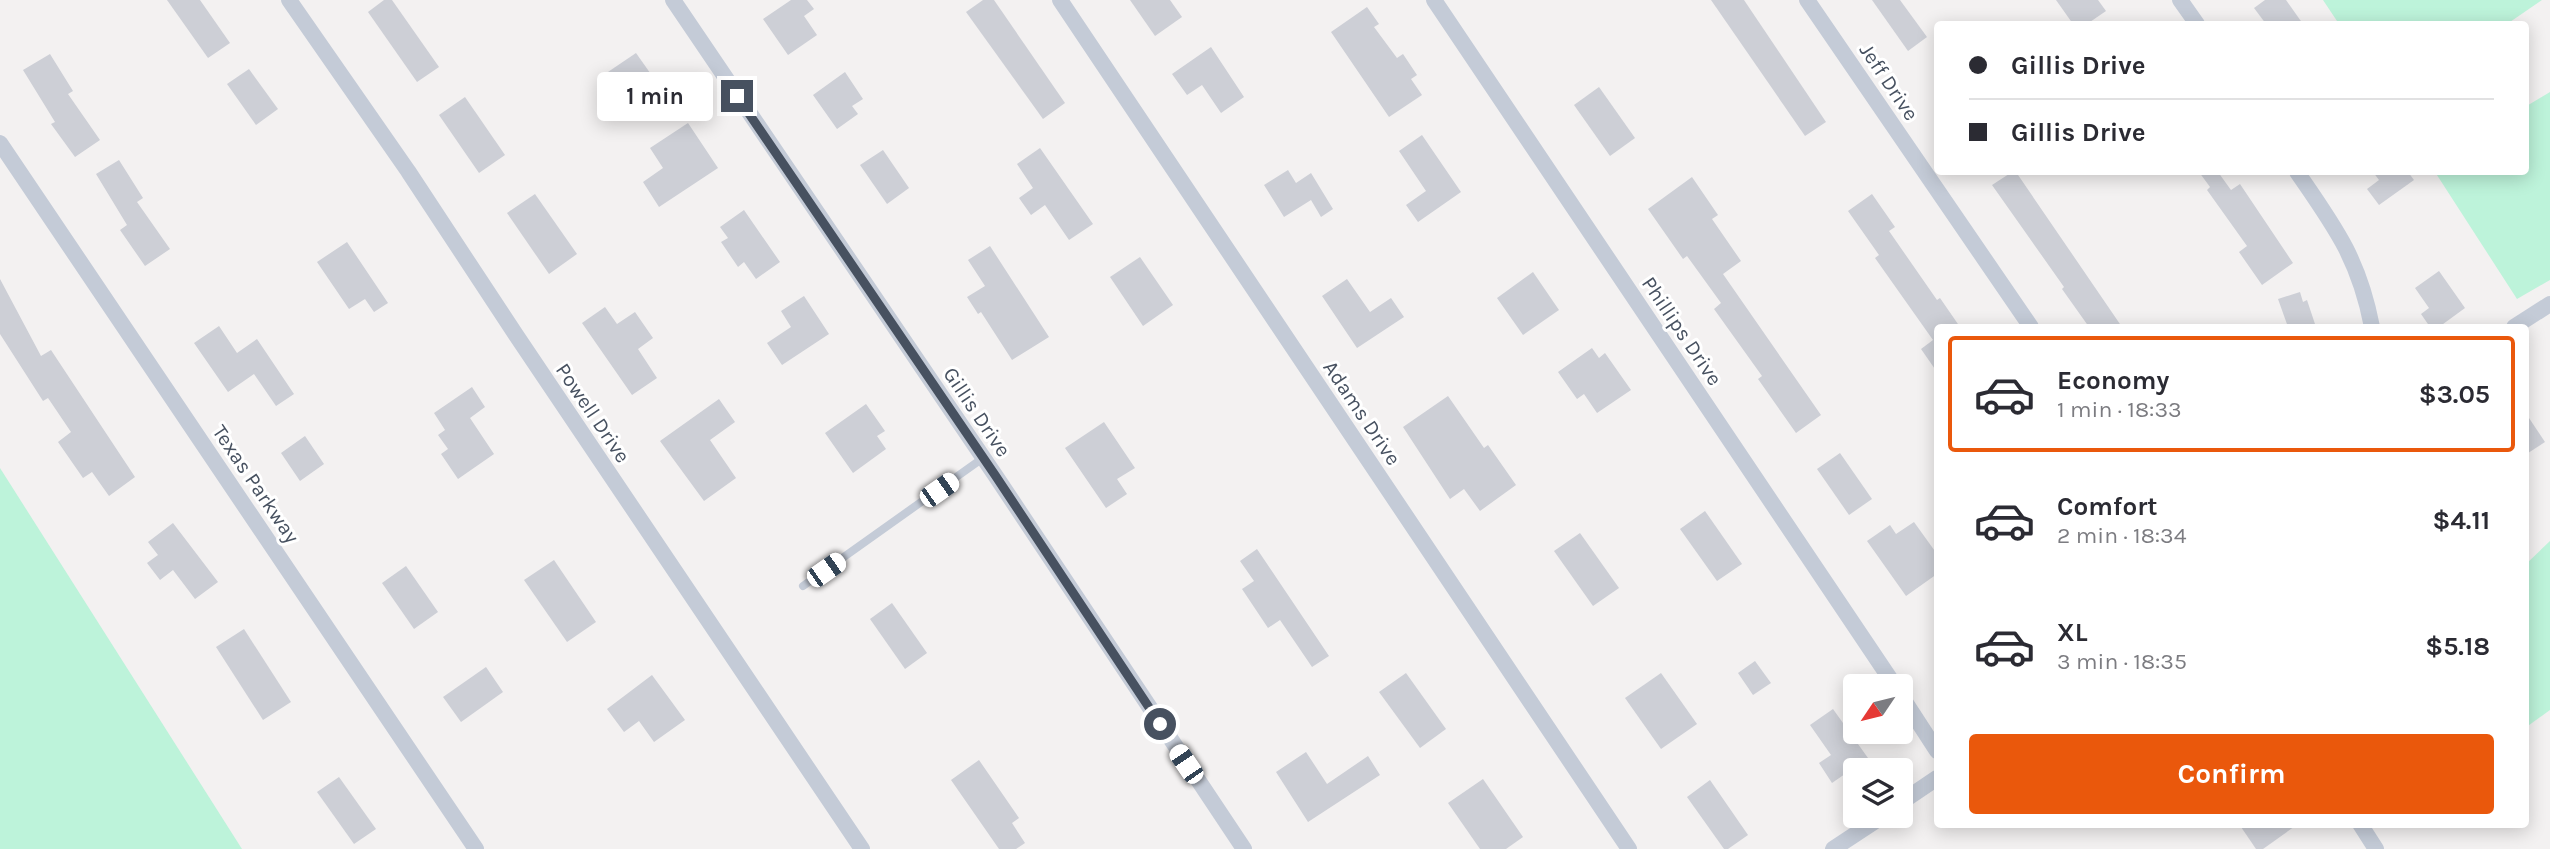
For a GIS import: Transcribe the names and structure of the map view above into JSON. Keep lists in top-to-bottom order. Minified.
{"streets":{"street":["Jeff Drive","Phillips Drive","Gillis Drive","Powell Drive","Adams Drive","Texas Parkway"]},"north":"bottom left","page":{"banner":["Gillis Drive","Gillis Drive"],"bubble":"1 min","list":[{"name":"Economy","note":"1 min · 18:33","value":"$3.05"},{"name":"Comfort","note":"2 min · 18:34","value":"$4.11"},{"name":"XL","note":"3 min · 18:35","value":"$5.18"}],"buttons":"Confirm"}}
